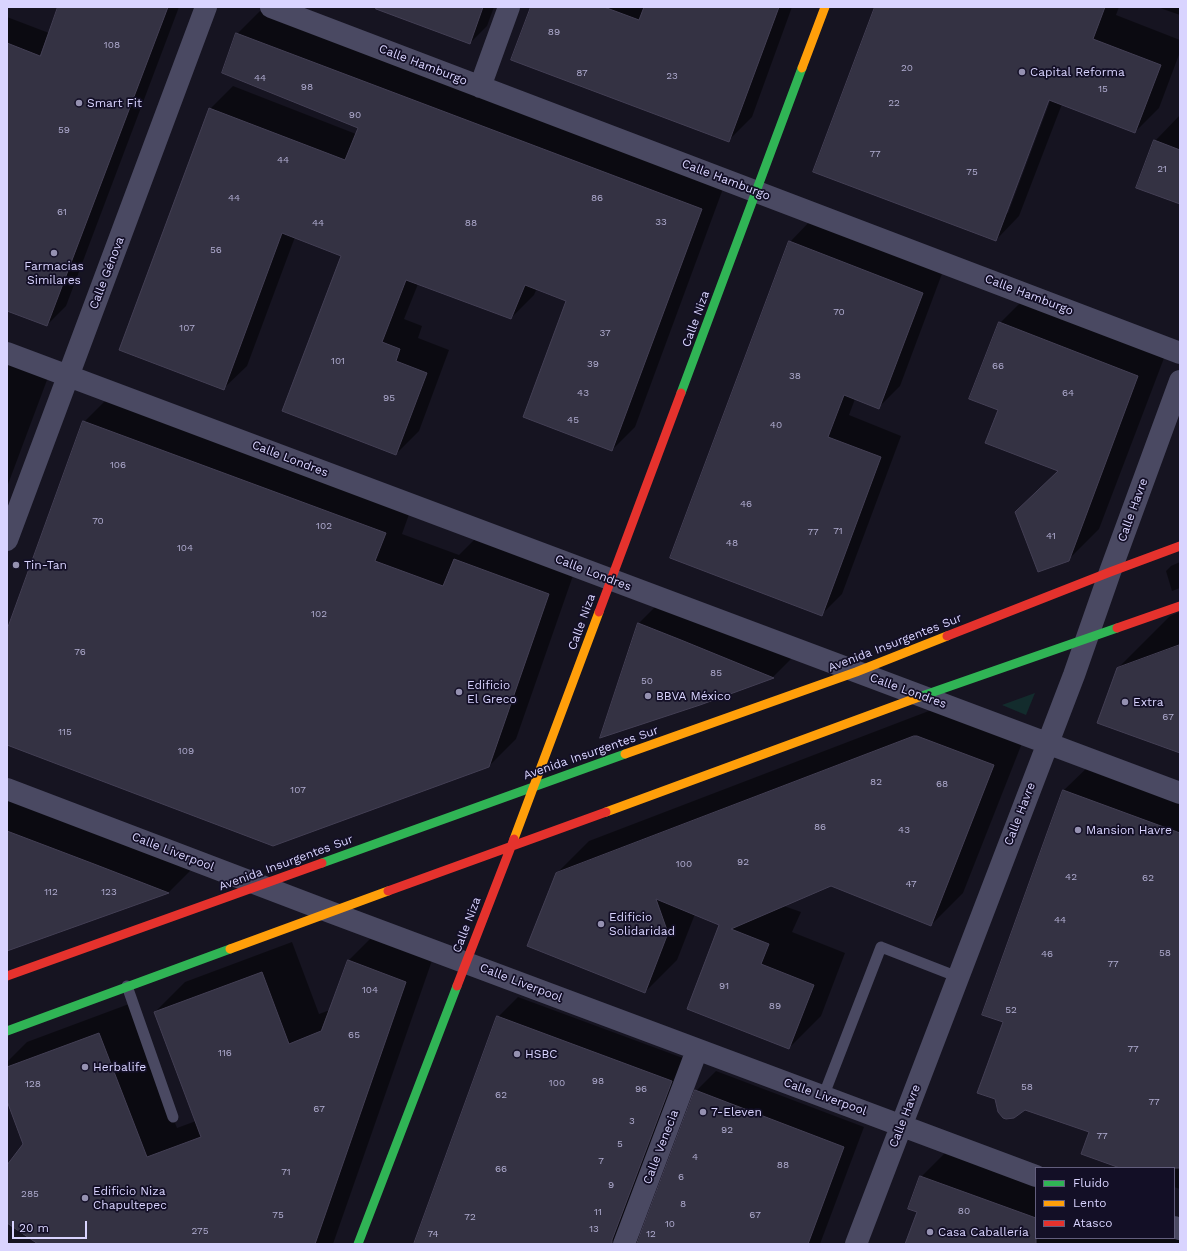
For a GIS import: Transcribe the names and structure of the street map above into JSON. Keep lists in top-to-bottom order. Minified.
{"streets":{"main road":["Calle Niza","Avenida Insurgentes Sur"],"street":["Calle Hamburgo","Calle Génova","Calle Londres","Calle Havre","Calle Liverpool","Calle Venecia"]},"crossings":[["Calle Hamburgo","Calle Niza"],["Calle Génova","Calle Londres"],["Calle Niza","Calle Londres"],["Calle Niza","Avenida Insurgentes Sur"],["Calle Niza","Calle Liverpool"],["Calle Londres","Calle Havre"],["Calle Londres","Avenida Insurgentes Sur"],["Calle Havre","Avenida Insurgentes Sur"],["Calle Havre","Calle Liverpool"],["Avenida Insurgentes Sur","Calle Liverpool"],["Calle Liverpool","Calle Venecia"]],"places":["Capital Reforma","Smart Fit","Farmacias Similares","Tin-Tan","Edificio El Greco","BBVA México","Extra","Mansion Havre","Edificio Solidaridad","HSBC","Herbalife","7-Eleven","Edificio Niza Chapultepec","Casa Caballería"],"house_numbers":["89","108","20","87","23","44","98","15","22","90","59","77","44","21","75","44","86","61","33","44","88","56","70","107","37","101","39","66","38","43","64","95","45","40","106","46","70","102","71","77","41","48","104","102","76","85","50","67","115","109","82","68","107","86","43","92","100","42","62","47","112","123","44","58","46","77","91","104","89","52","65","77","116","98","100","128","58","96","62","77","67","3","92","77","5","4","7","88","66","71","6","9","285","8","80","11","75","67","72","10","13","275","74","12"],"legend":["Fluido","Lento","Atasco"],"scale_bar":"20 m"}
